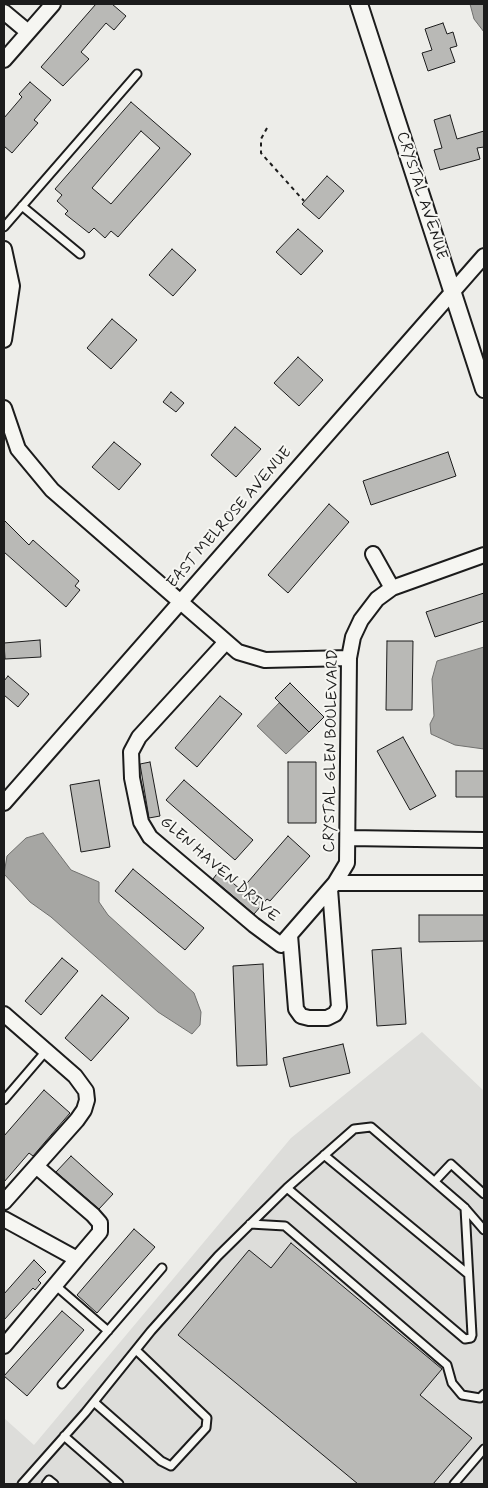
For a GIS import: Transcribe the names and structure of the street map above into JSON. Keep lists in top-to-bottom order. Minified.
{"streets":{"street":["CRYSTAL AVENUE","EAST MELROSE AVENUE","CRYSTAL GLEN BOULEVARD","GLEN HAVEN DRIVE"]},"crossings":[["CRYSTAL AVENUE","EAST MELROSE AVENUE"],["CRYSTAL GLEN BOULEVARD","GLEN HAVEN DRIVE"]]}
